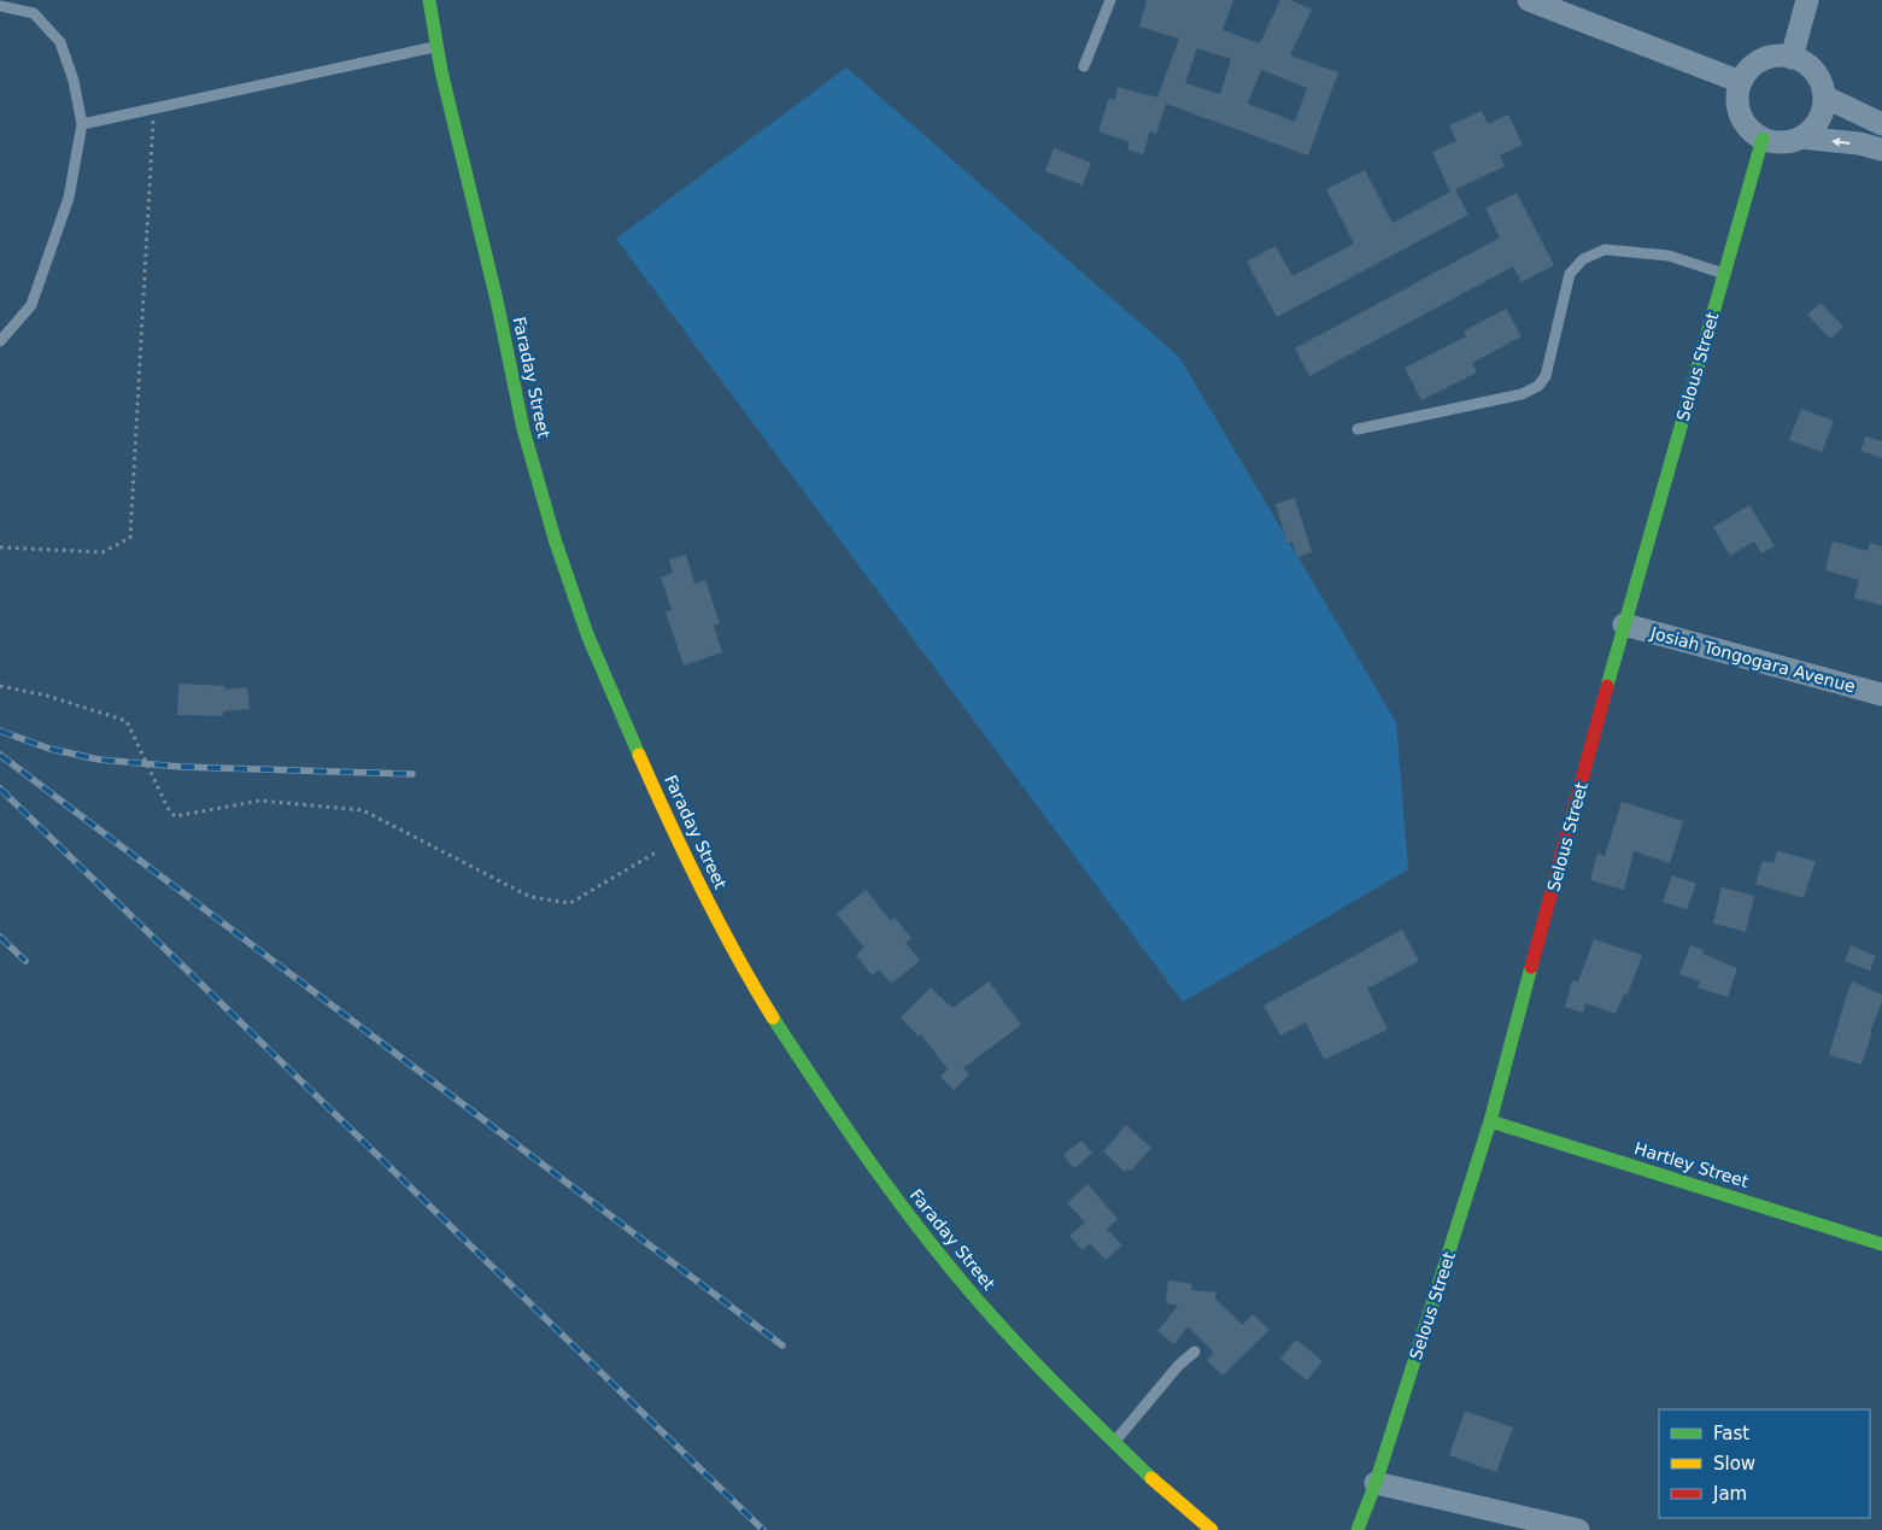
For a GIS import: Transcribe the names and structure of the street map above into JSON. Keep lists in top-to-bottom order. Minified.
{"streets":{"street":["Selous Street","Faraday Street","Josiah Tongogara Avenue","Hartley Street"]},"crossings":[["Selous Street","Josiah Tongogara Avenue"],["Selous Street","Hartley Street"]],"legend":["Fast","Slow","Jam"]}
